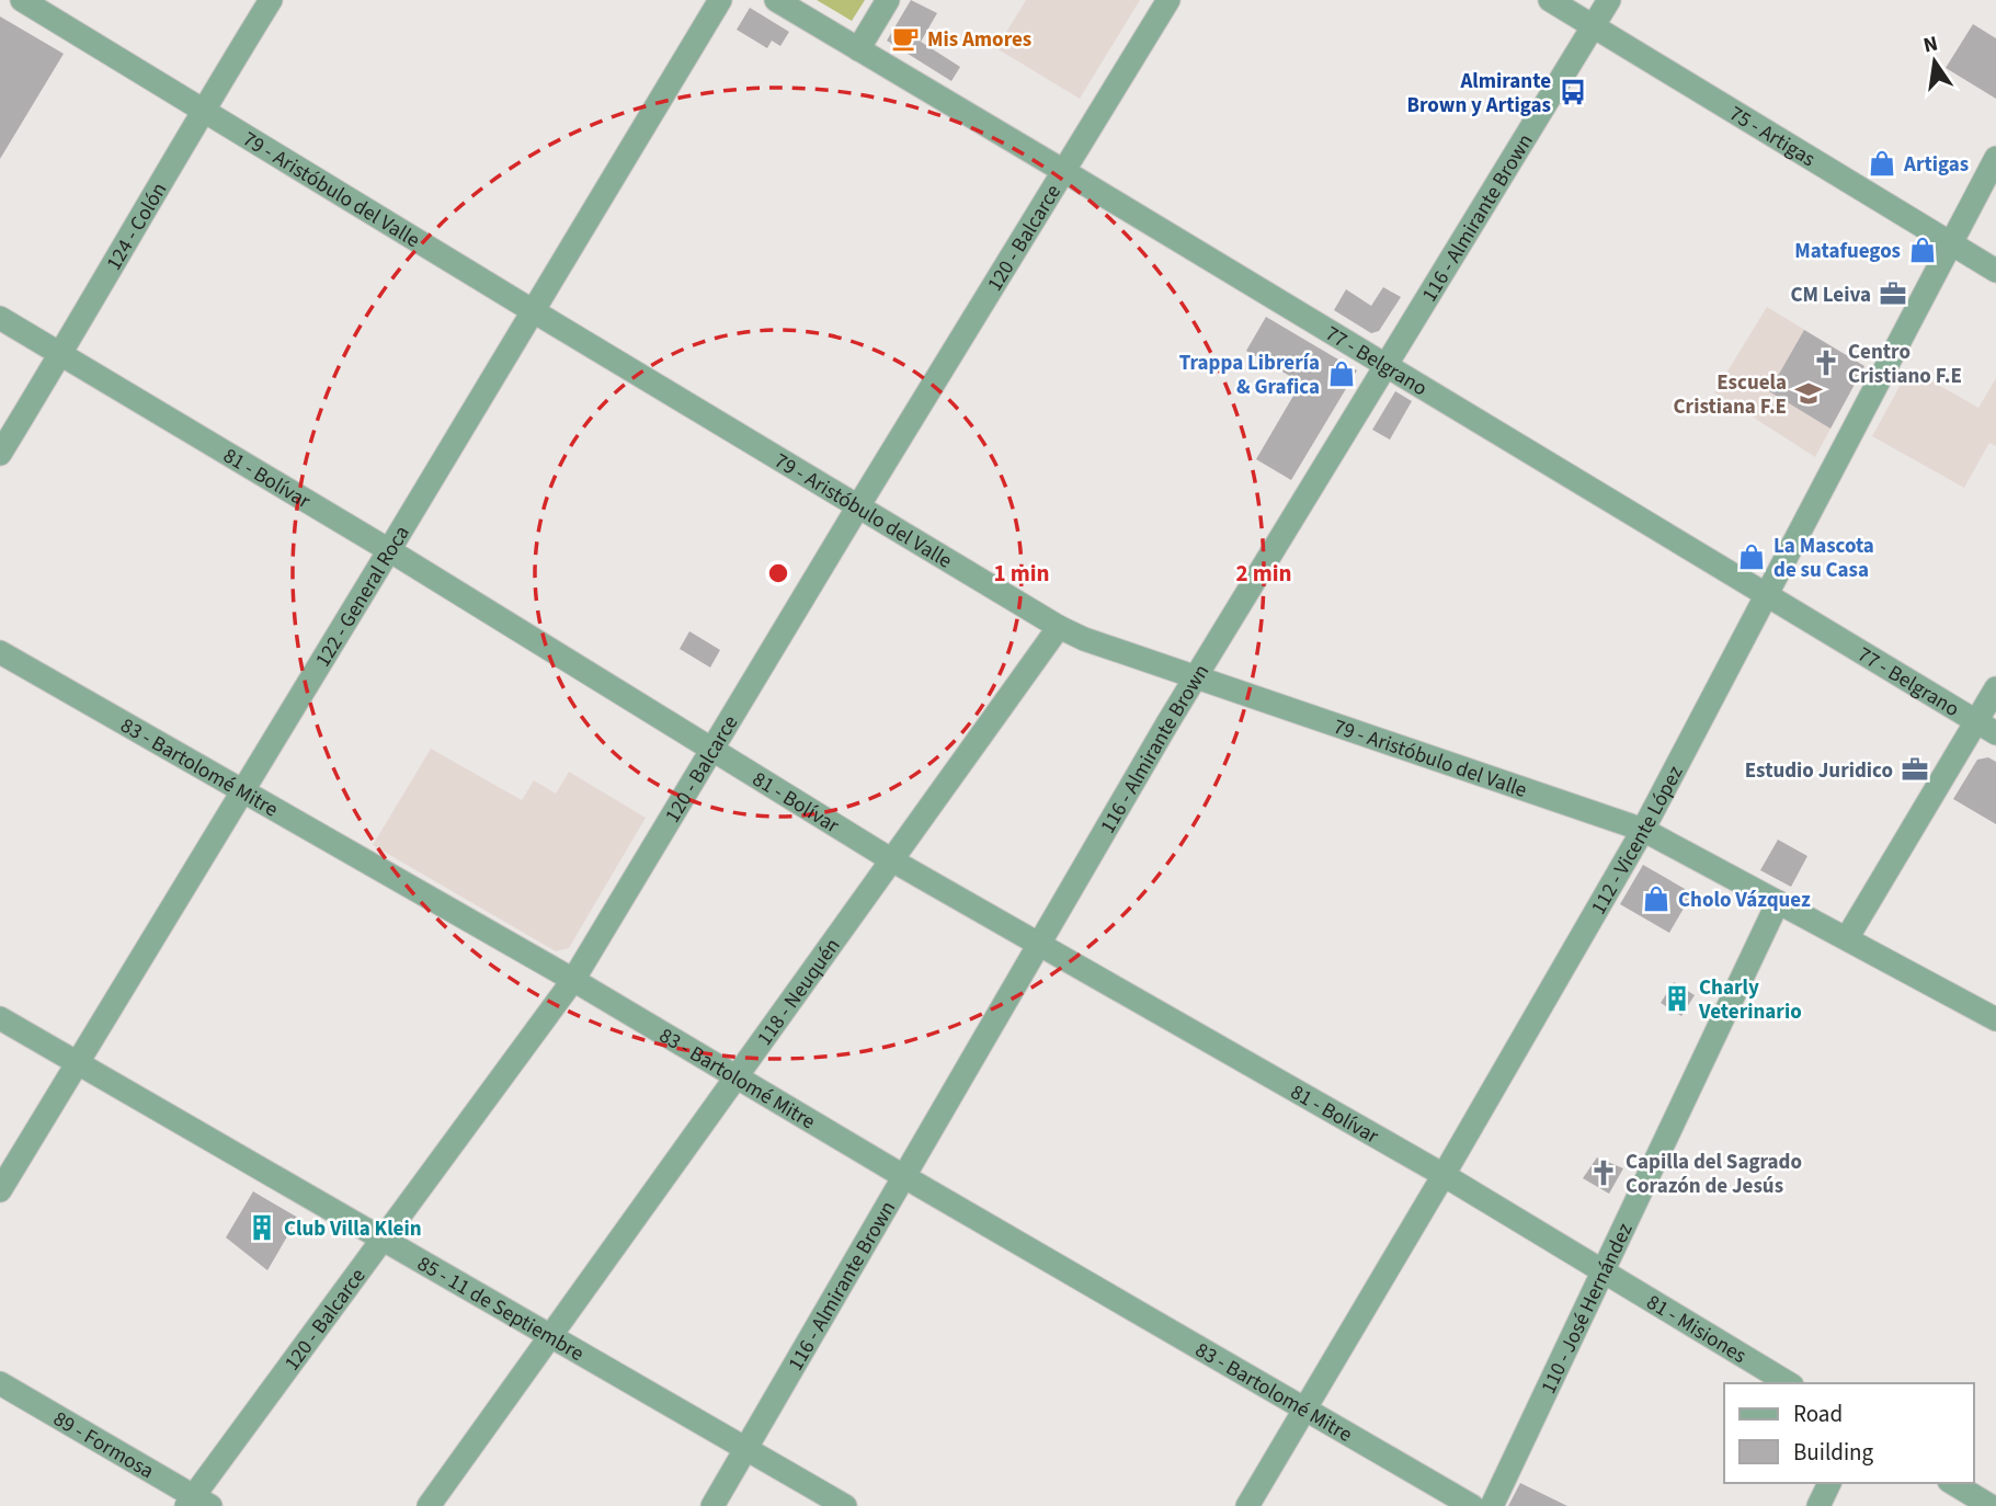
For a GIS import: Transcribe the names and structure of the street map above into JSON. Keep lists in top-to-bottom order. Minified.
{"streets":{"street":["75 - Artigas","79 - Aristóbulo del Valle","116 - Almirante Brown","124 - Colón","120 - Balcarce","77 - Belgrano","81 - Bolívar","122 - General Roca","83 - Bartolomé Mitre","112 - Vicente López","118 - Neuquén","85 - 11 de Septiembre","110 - José Hernández","81 - Misiones","89 - Formosa"]},"crossings":[["75 - Artigas","116 - Almirante Brown"],["75 - Artigas","112 - Vicente López"],["79 - Aristóbulo del Valle","116 - Almirante Brown"],["79 - Aristóbulo del Valle","124 - Colón"],["79 - Aristóbulo del Valle","120 - Balcarce"],["79 - Aristóbulo del Valle","122 - General Roca"],["79 - Aristóbulo del Valle","112 - Vicente López"],["79 - Aristóbulo del Valle","118 - Neuquén"],["79 - Aristóbulo del Valle","110 - José Hernández"],["116 - Almirante Brown","77 - Belgrano"],["116 - Almirante Brown","81 - Bolívar"],["116 - Almirante Brown","83 - Bartolomé Mitre"],["116 - Almirante Brown","85 - 11 de Septiembre"],["124 - Colón","81 - Bolívar"],["120 - Balcarce","77 - Belgrano"],["120 - Balcarce","81 - Bolívar"],["120 - Balcarce","83 - Bartolomé Mitre"],["120 - Balcarce","85 - 11 de Septiembre"],["120 - Balcarce","89 - Formosa"],["77 - Belgrano","112 - Vicente López"],["81 - Bolívar","122 - General Roca"],["81 - Bolívar","112 - Vicente López"],["81 - Bolívar","118 - Neuquén"],["81 - Bolívar","110 - José Hernández"],["81 - Bolívar","81 - Misiones"],["122 - General Roca","83 - Bartolomé Mitre"],["122 - General Roca","85 - 11 de Septiembre"],["83 - Bartolomé Mitre","112 - Vicente López"],["83 - Bartolomé Mitre","118 - Neuquén"],["118 - Neuquén","85 - 11 de Septiembre"],["110 - José Hernández","81 - Misiones"]],"places":{"cafe":["Mis Amores"],"bus stop":["Almirante Brown y Artigas"],"shop":["Artigas","Matafuegos","Trappa Librería & Grafica","La Mascota de su Casa","Cholo Vázquez"],"office":["CM Leiva","Estudio Juridico"],"church":["Centro Cristiano F.E","Capilla del Sagrado Corazón de Jesús"],"school or university":["Escuela Cristiana F.E"],"building":["Charly Veterinario","Club Villa Klein"]},"legend":["Road","Building"],"north":"top","rings":["1 min","2 min"]}
